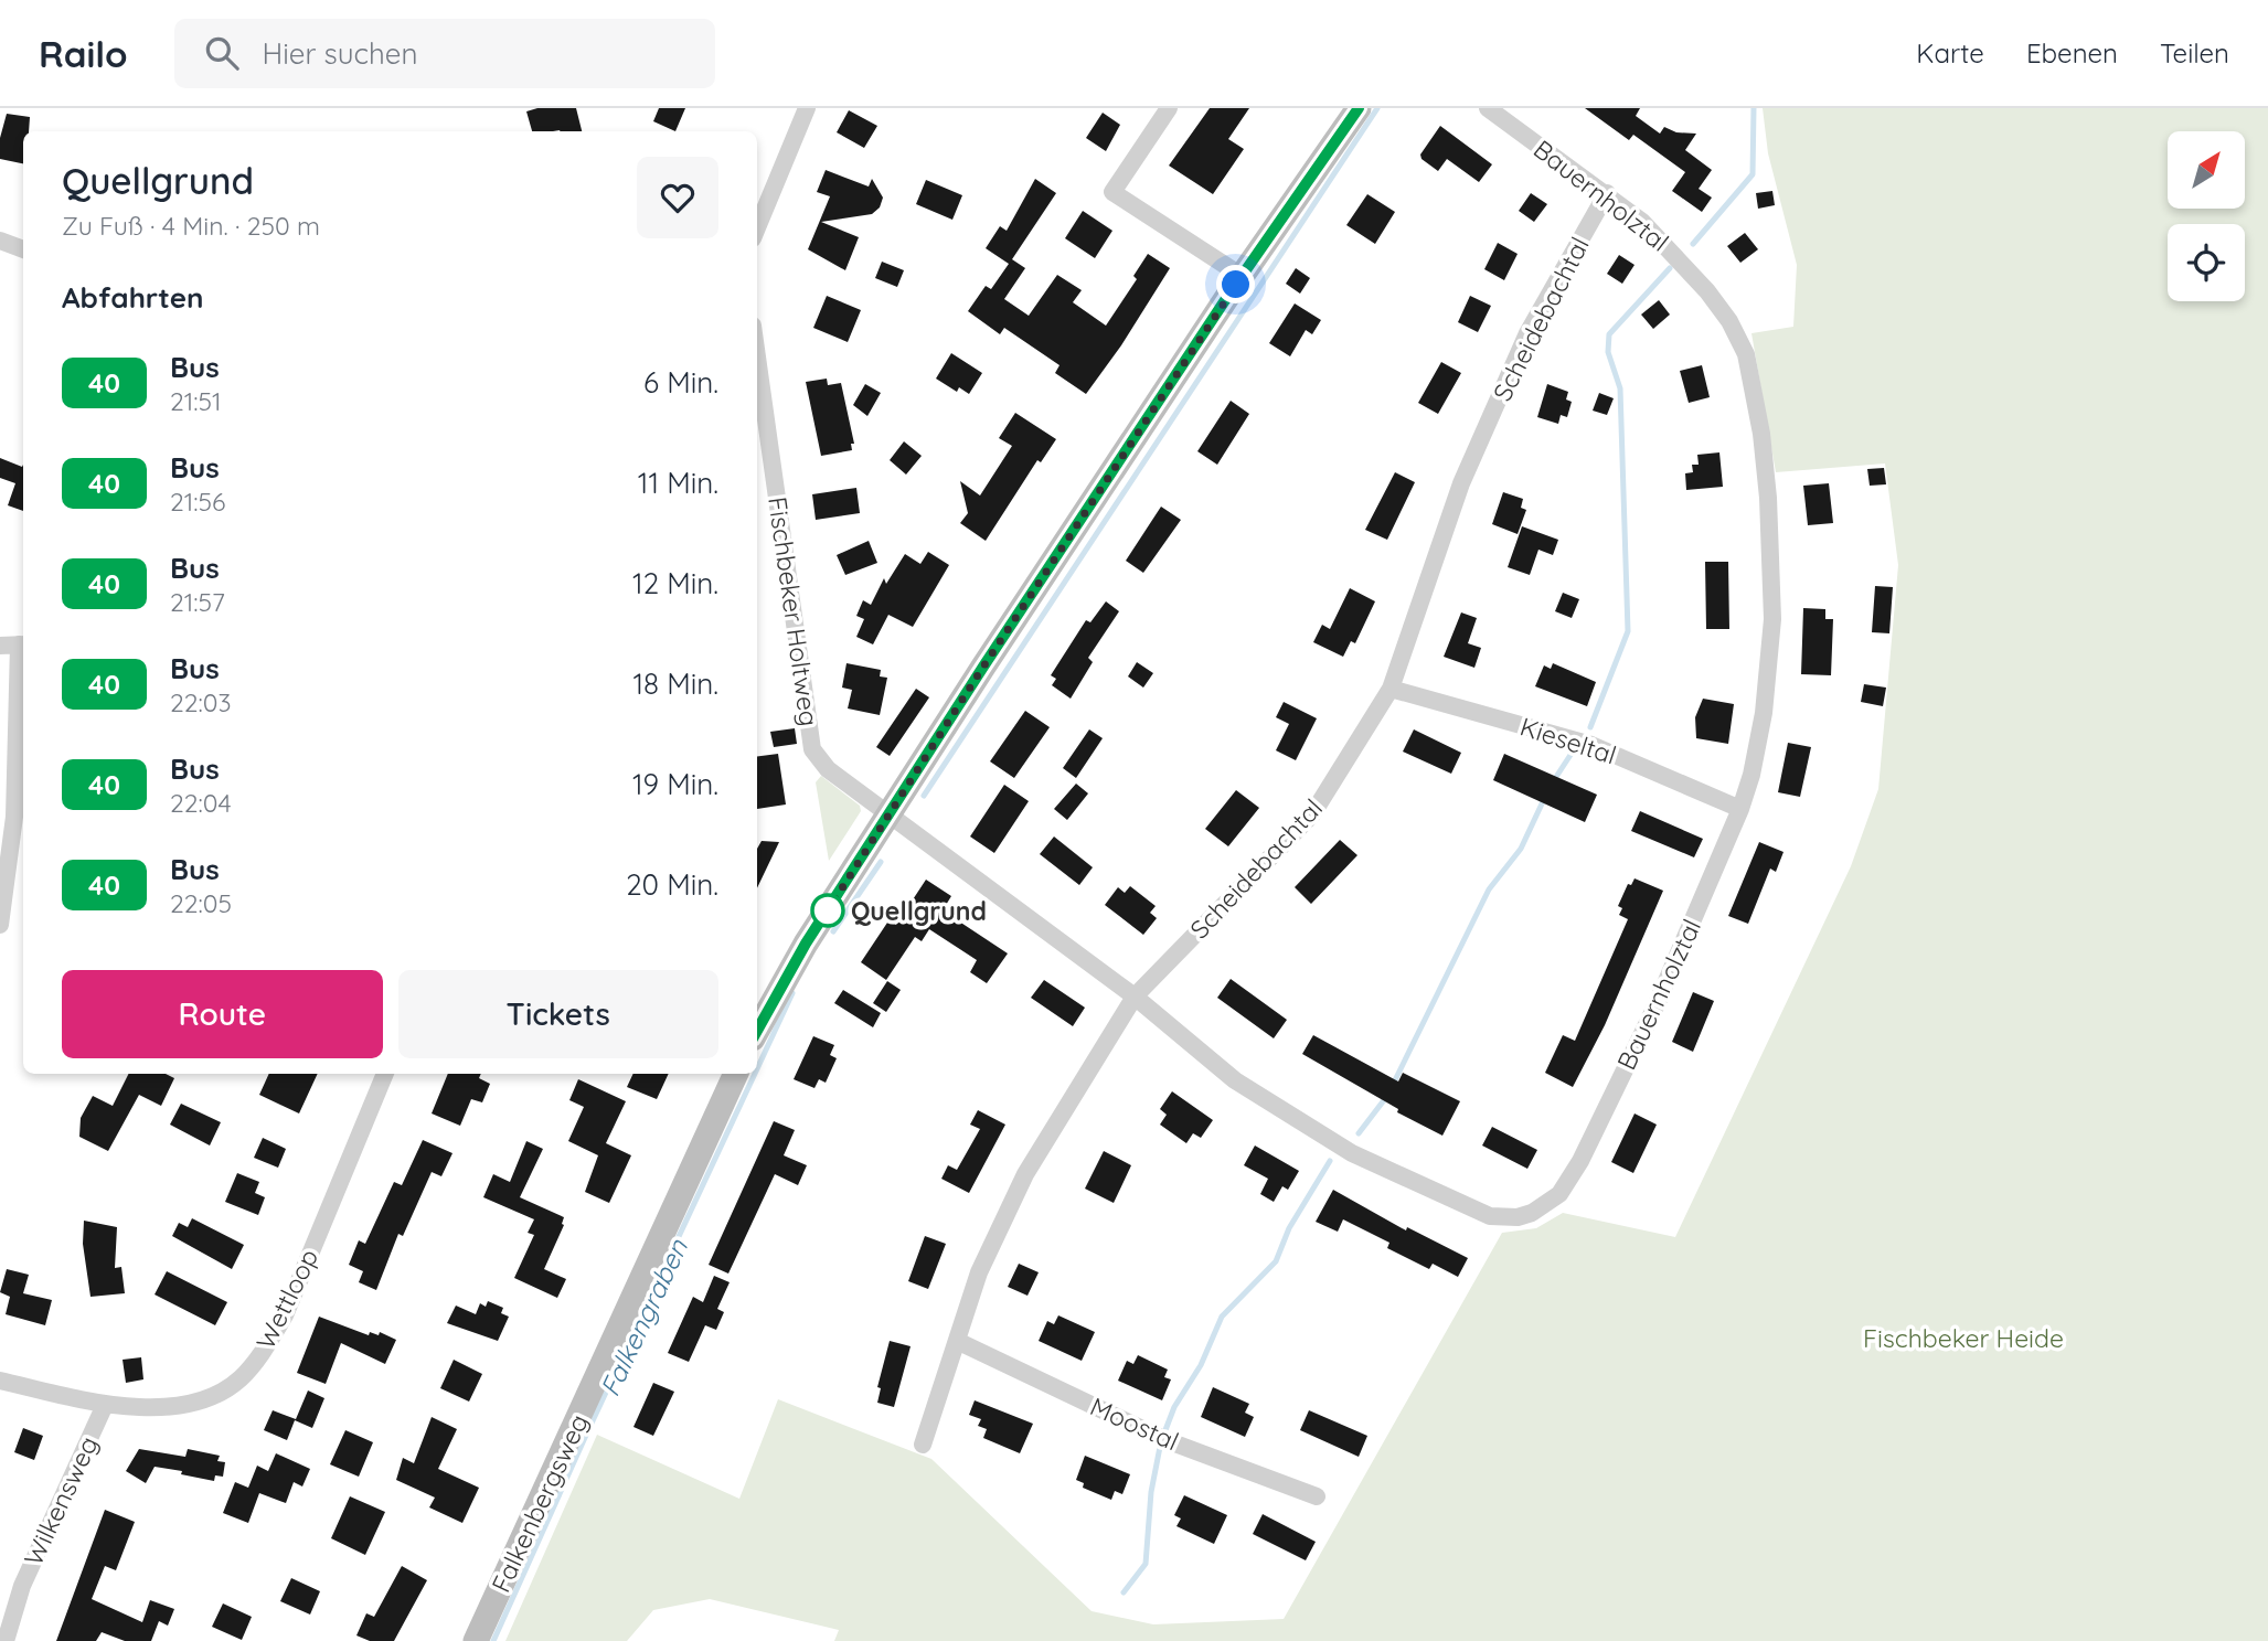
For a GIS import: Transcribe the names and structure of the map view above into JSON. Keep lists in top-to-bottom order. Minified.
{"streets":{"street":["Bauernholztal","Scheidebachtal","Fischbeker Holtweg","Kieseltal","Wettloop","Moostal","Wilkensweg","Falkenbergsweg"]},"crossings":[["Bauernholztal","Scheidebachtal"],["Bauernholztal","Fischbeker Holtweg"],["Bauernholztal","Kieseltal"],["Scheidebachtal","Kieseltal"],["Scheidebachtal","Moostal"],["Wettloop","Wilkensweg"]],"water":["Falkengraben"],"parks":["Fischbeker Heide"],"places":["Quellgrund"],"lines":["bus line 40"],"north":"top right","page":{"header":"Railo","search":"Hier suchen","nav":["Karte","Ebenen","Teilen"],"heading":[["Quellgrund","Zu Fuß · 4 Min. · 250 m"],"Abfahrten"],"list":[{"mark":"40","name":"Bus","note":"21:51","value":"6 Min."},{"mark":"40","name":"Bus","note":"21:56","value":"11 Min."},{"mark":"40","name":"Bus","note":"21:57","value":"12 Min."},{"mark":"40","name":"Bus","note":"22:03","value":"18 Min."},{"mark":"40","name":"Bus","note":"22:04","value":"19 Min."},{"mark":"40","name":"Bus","note":"22:05","value":"20 Min."}],"buttons":["Route","Tickets"]}}
